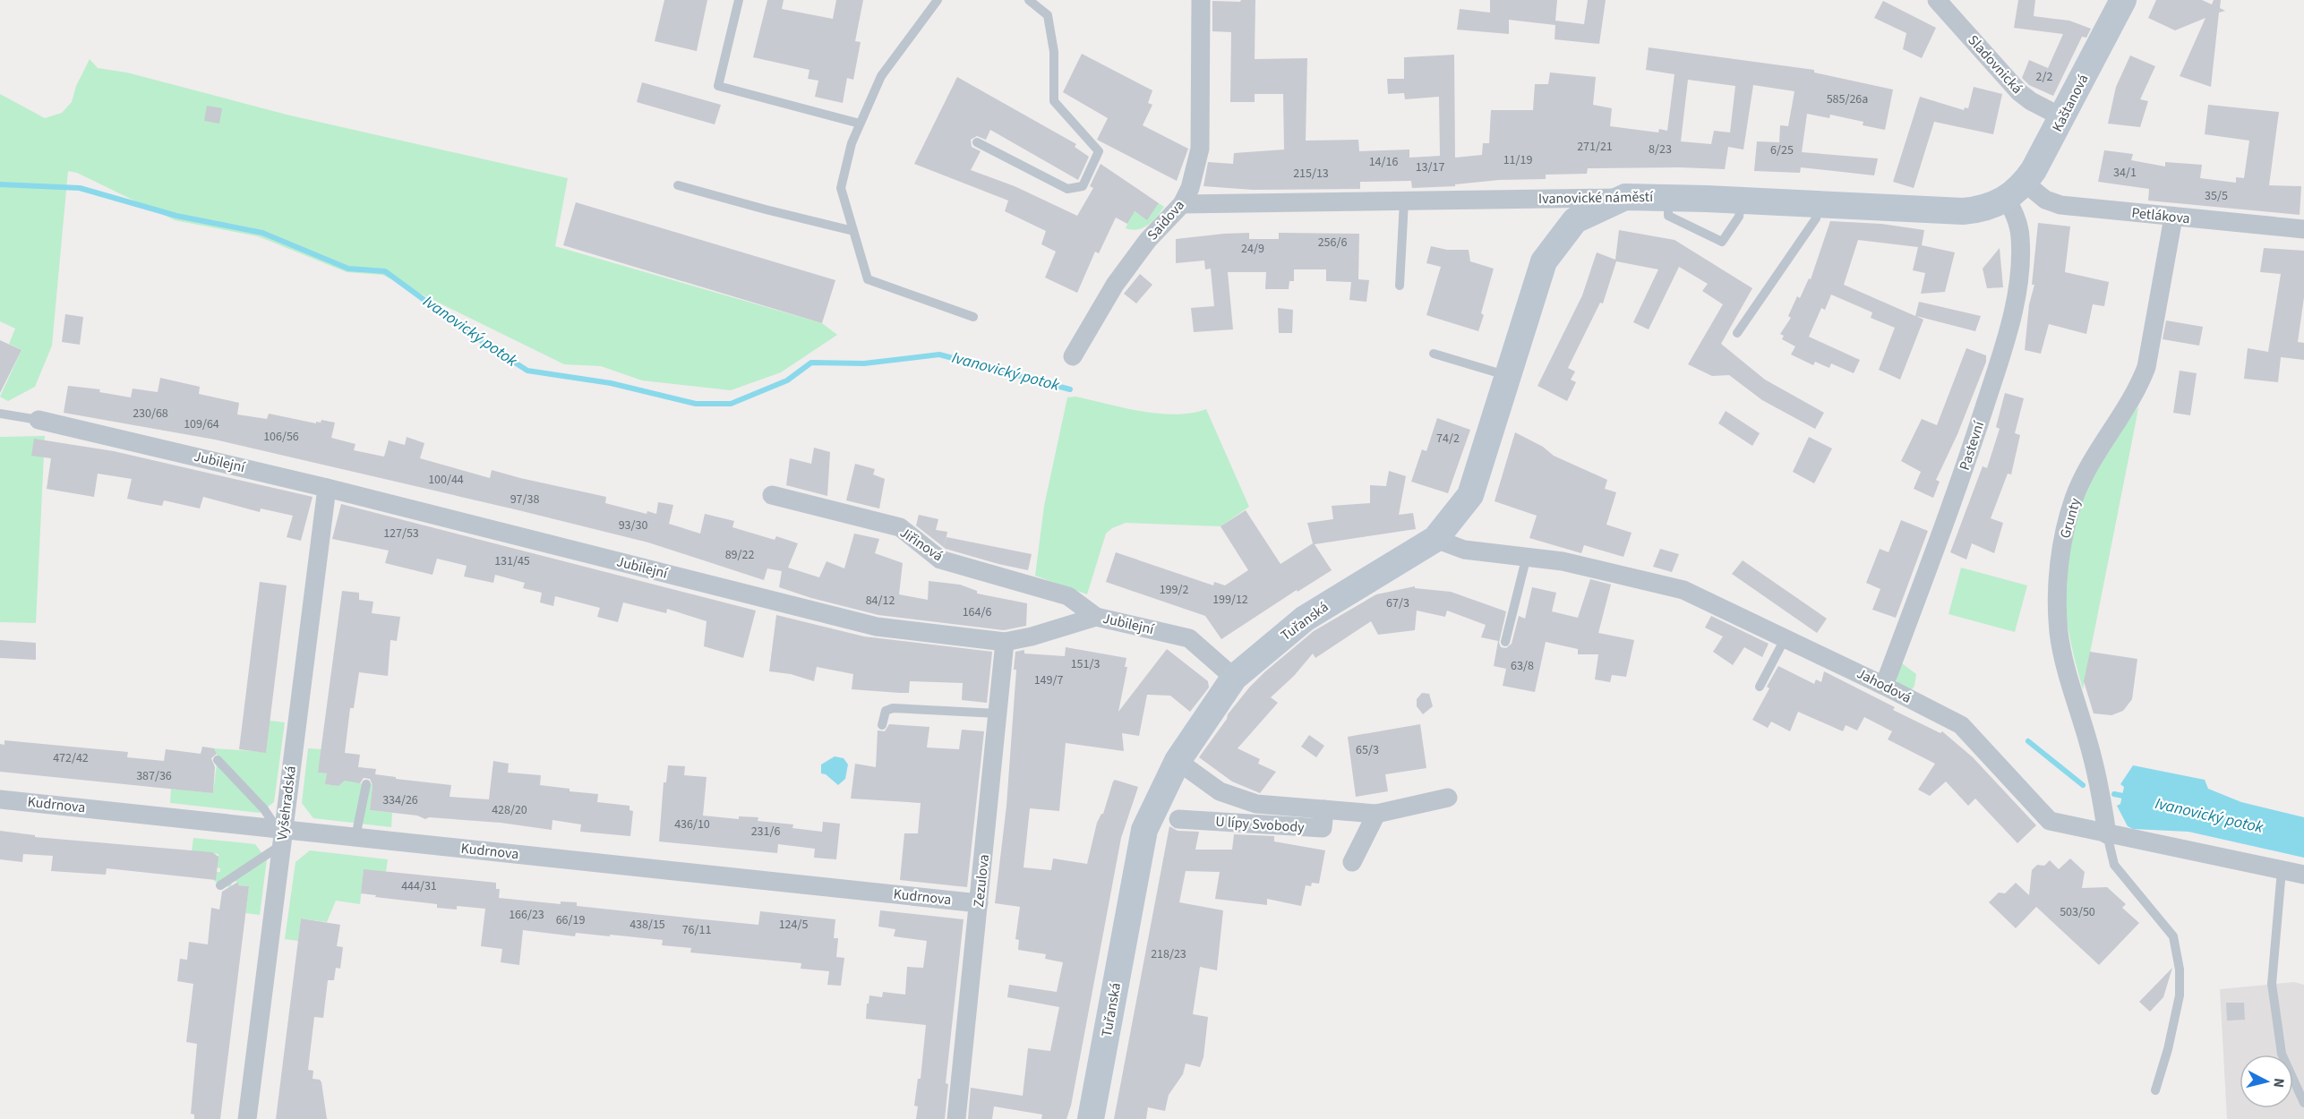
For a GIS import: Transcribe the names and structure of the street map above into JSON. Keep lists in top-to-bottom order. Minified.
{"streets":{"main road":["Kaštanová","Ivanovické náměstí","Tuřanská"],"street":["Sladovnická","Petlákova","Saidova","Pastevní","Jubilejní","Grunty","Jiřinová","Jahodová","Vyšehradská","Kudrnova","U lípy Svobody","Zezulova"]},"crossings":[["Sladovnická","Kaštanová"],["Kaštanová","Ivanovické náměstí"],["Kaštanová","Petlákova"],["Kaštanová","Pastevní"],["Ivanovické náměstí","Petlákova"],["Ivanovické náměstí","Saidova"],["Ivanovické náměstí","Pastevní"],["Ivanovické náměstí","Tuřanská"],["Petlákova","Pastevní"],["Petlákova","Grunty"],["Pastevní","Jahodová"],["Jubilejní","Jiřinová"],["Jubilejní","Tuřanská"],["Jubilejní","Vyšehradská"],["Jubilejní","Zezulova"],["Grunty","Jahodová"],["Tuřanská","Jahodová"],["Tuřanská","U lípy Svobody"],["Vyšehradská","Kudrnova"],["Kudrnova","Zezulova"]],"water":["Ivanovický potok"],"house_numbers":["2/2","585/26a","271/21","8/23","6/25","11/19","14/16","13/17","34/1","215/13","35/5","256/6","24/9","230/68","109/64","106/56","74/2","100/44","97/38","93/30","127/53","89/22","131/45","199/2","199/12","84/12","67/3","164/6","151/3","63/8","149/7","65/3","472/42","387/36","334/26","428/20","436/10","231/6","444/31","503/50","166/23","66/19","438/15","124/5","76/11","218/23"],"north":"right"}
